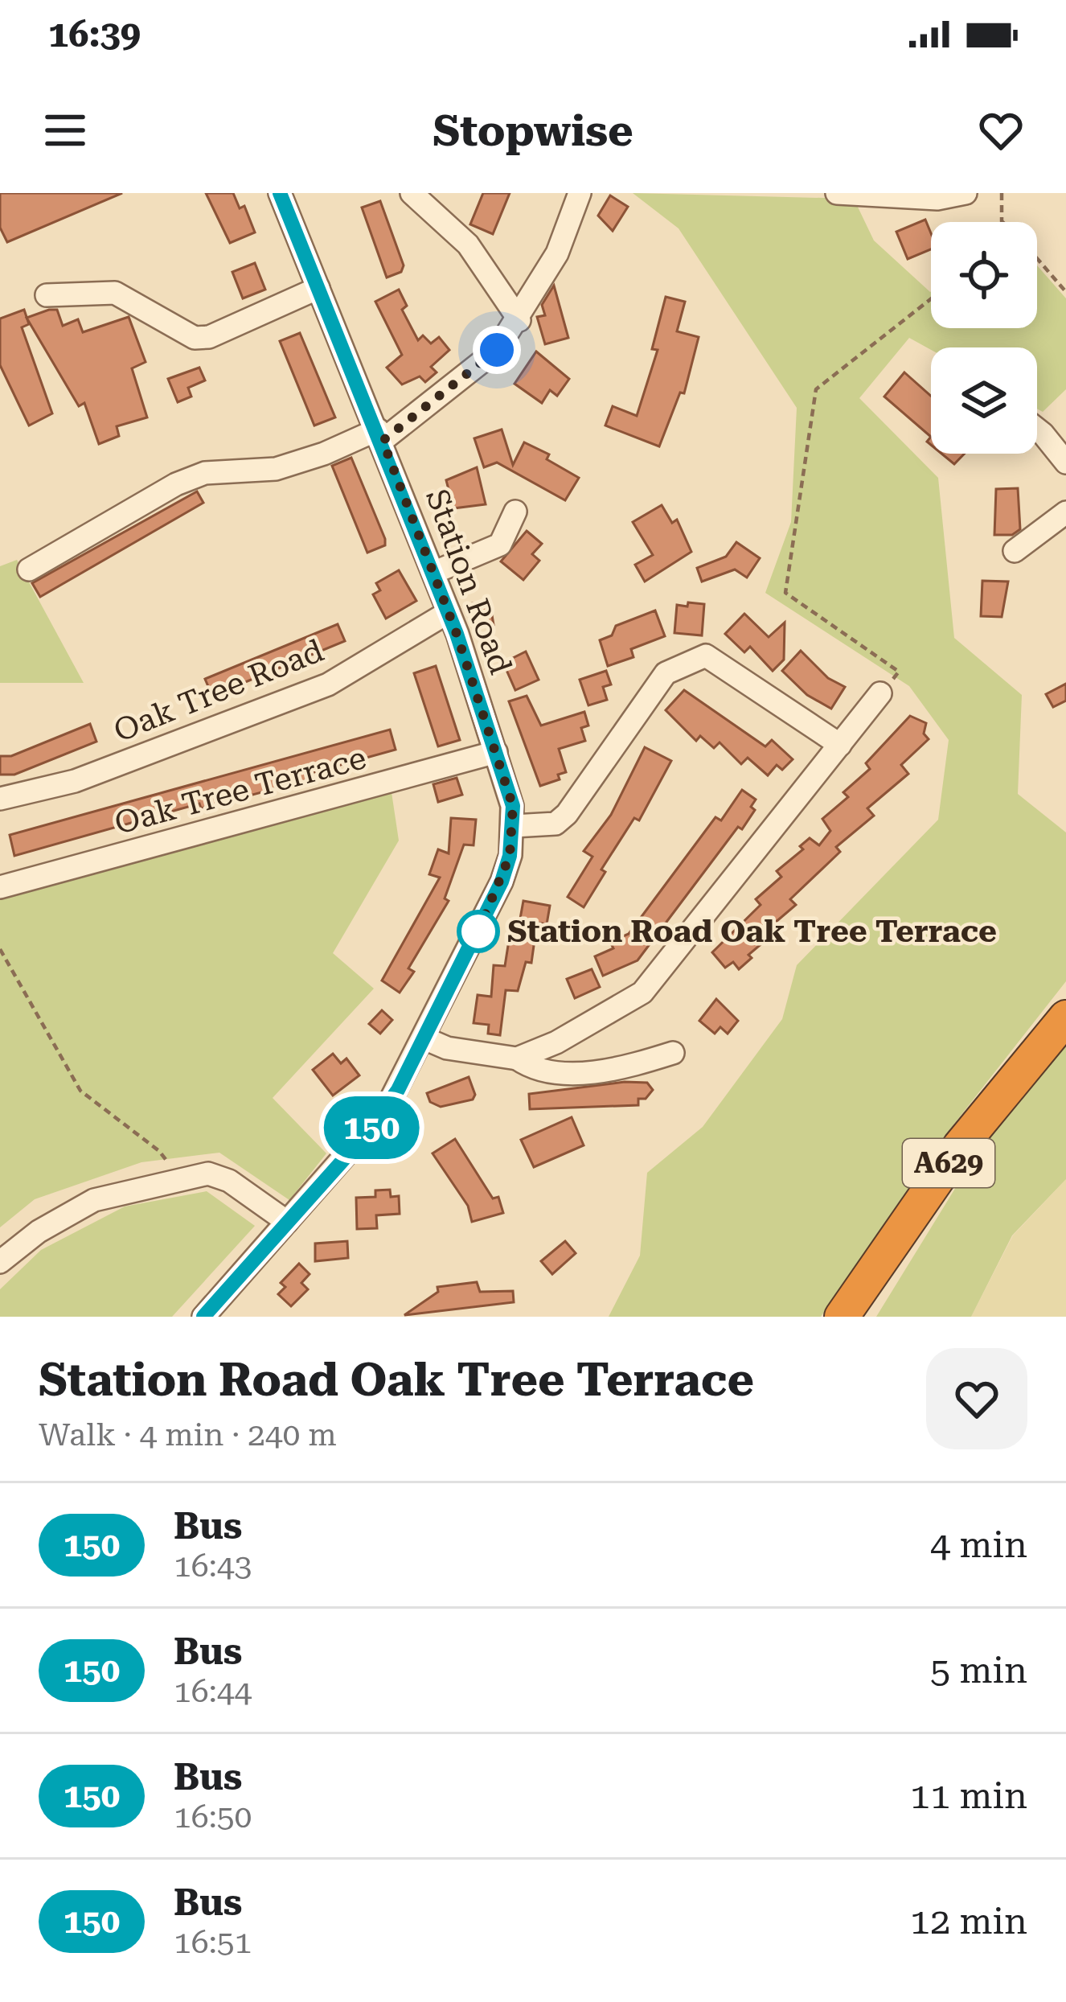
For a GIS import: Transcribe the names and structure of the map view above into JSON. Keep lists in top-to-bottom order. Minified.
{"streets":{"highway":["A629"],"street":["Station Road","Oak Tree Road","Oak Tree Terrace"]},"crossings":[["Station Road","Oak Tree Road"],["Station Road","Oak Tree Terrace"]],"places":["Station Road Oak Tree Terrace"],"lines":["bus line 150"],"page":{"status":"16:39","header":"Stopwise","on_map":"150","heading":["Station Road Oak Tree Terrace","Walk · 4 min · 240 m"],"list":[{"mark":"150","name":"Bus","note":"16:43","value":"4 min"},{"mark":"150","name":"Bus","note":"16:44","value":"5 min"},{"mark":"150","name":"Bus","note":"16:50","value":"11 min"},{"mark":"150","name":"Bus","note":"16:51","value":"12 min"}]}}
